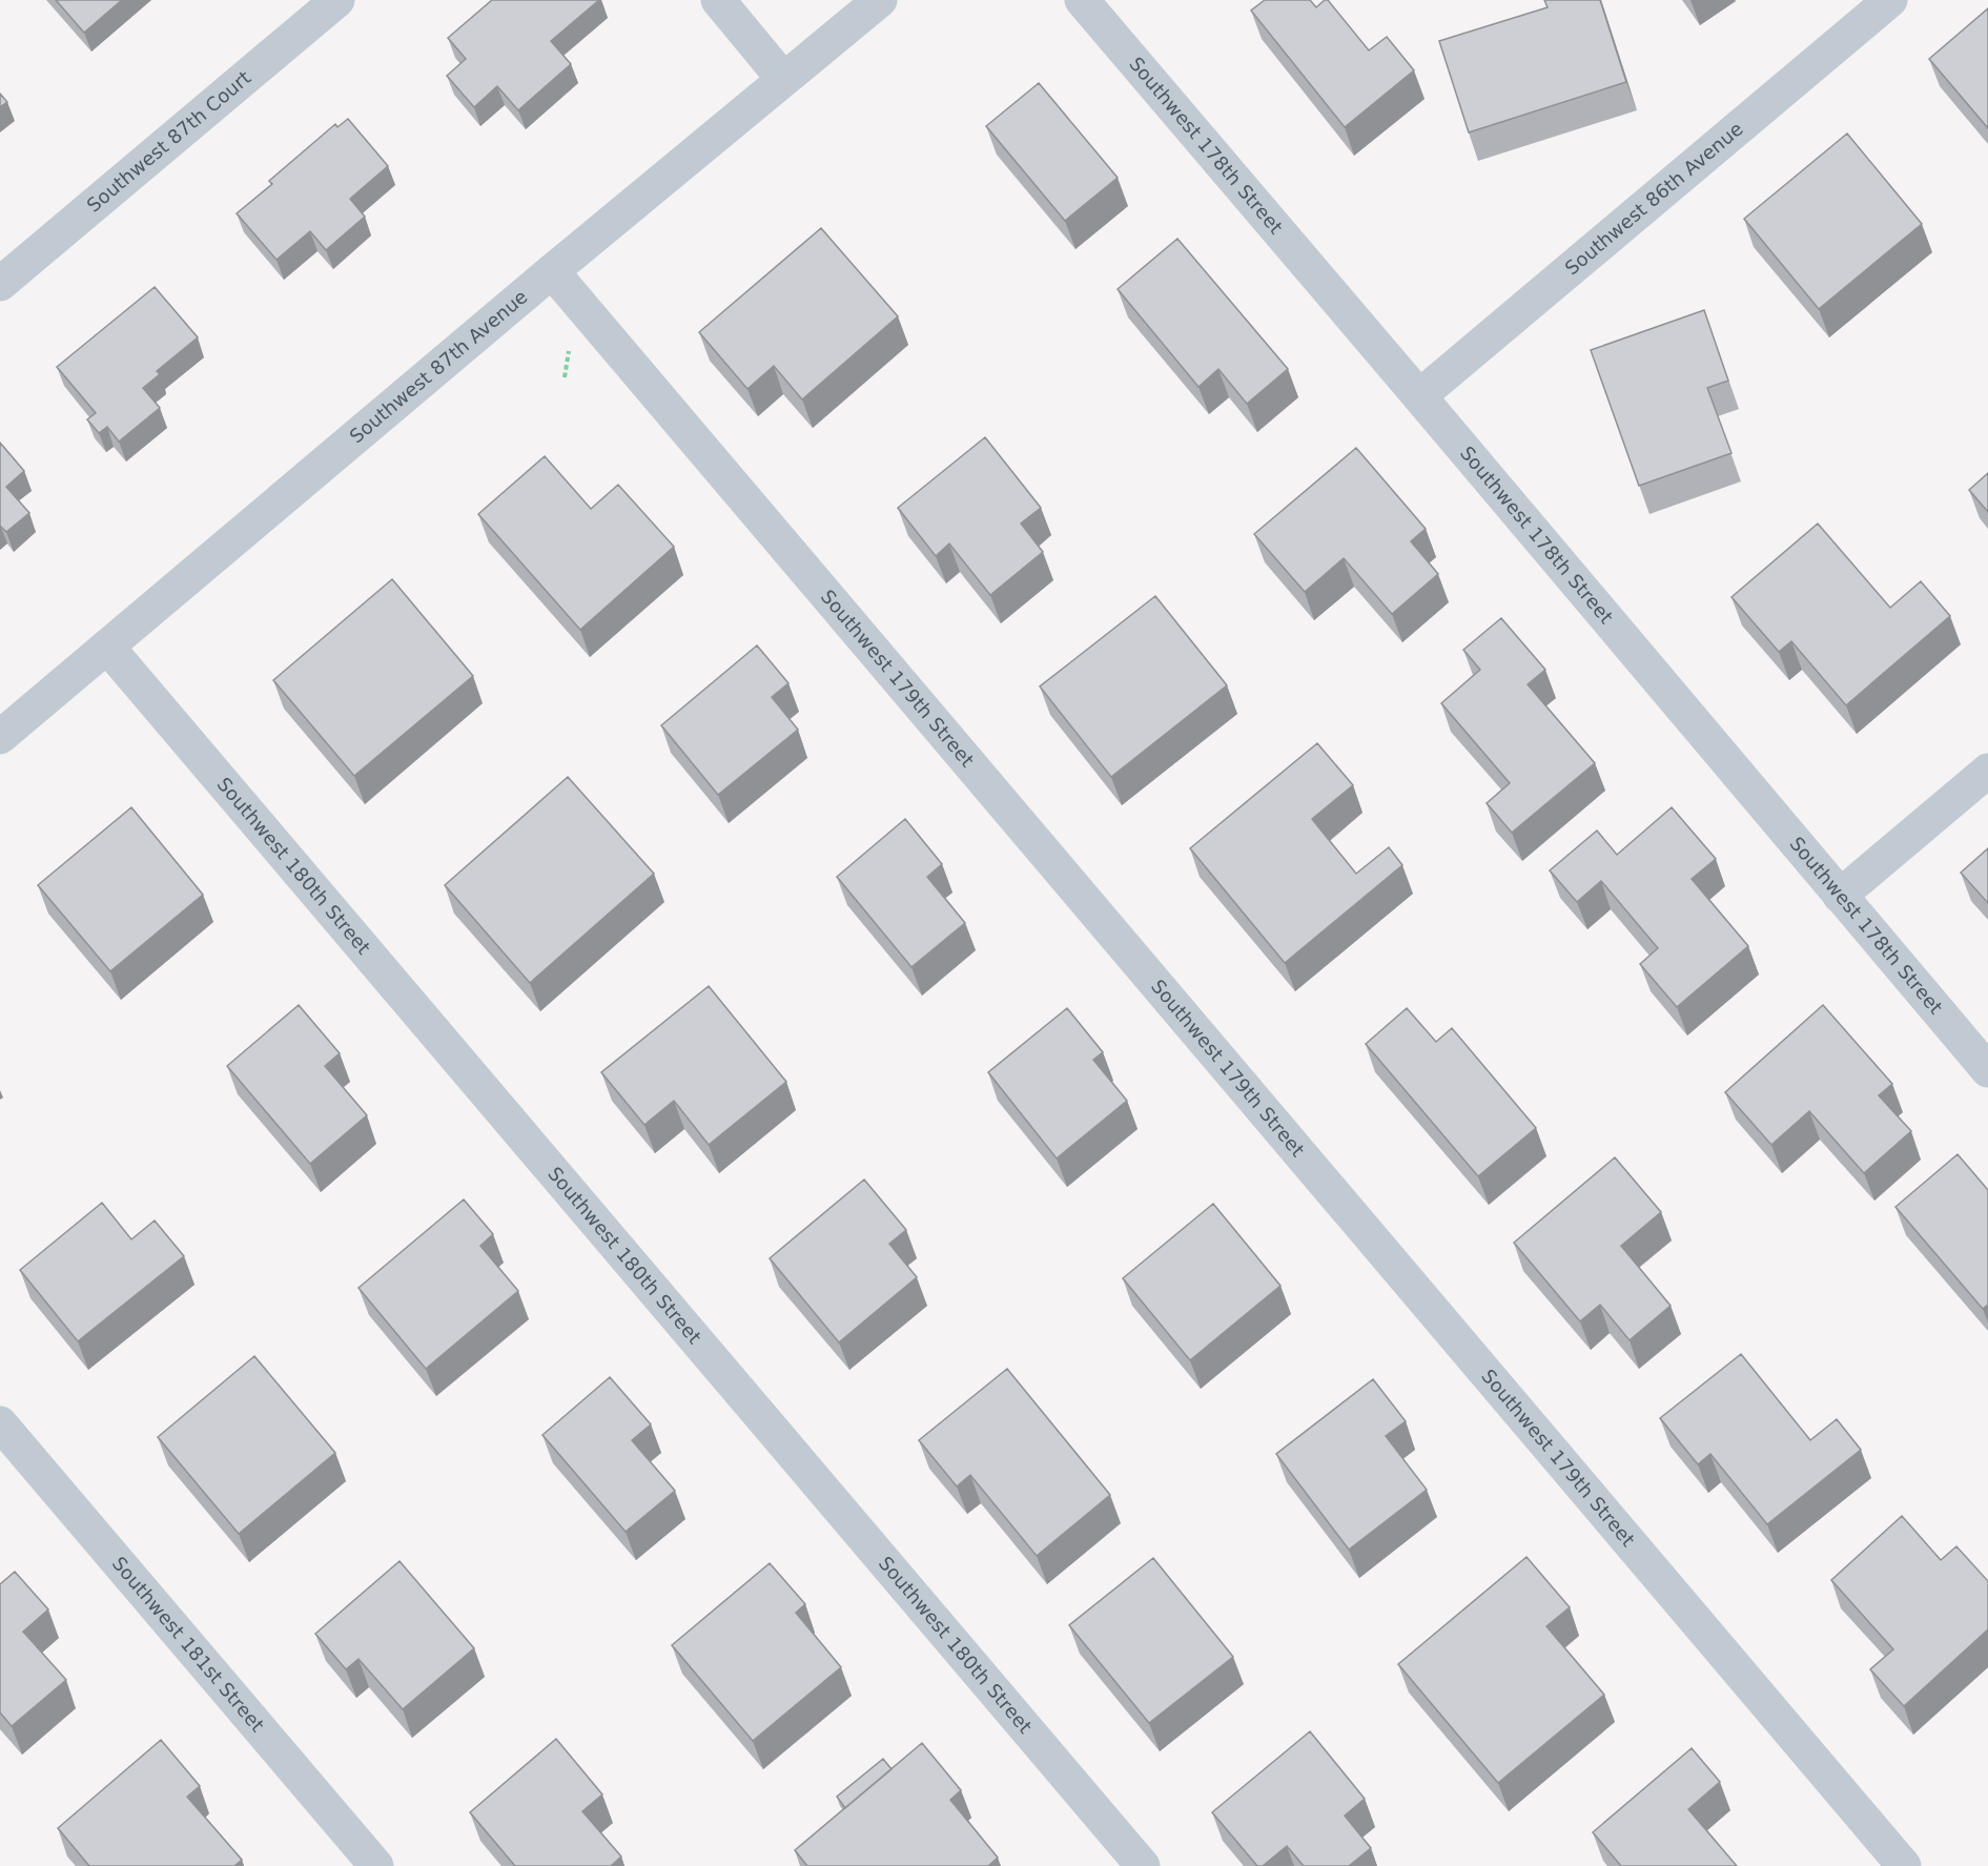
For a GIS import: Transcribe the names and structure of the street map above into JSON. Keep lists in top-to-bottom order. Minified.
{"streets":{"street":["Southwest 87th Court","Southwest 178th Street","Southwest 86th Avenue","Southwest 87th Avenue","Southwest 179th Street","Southwest 180th Street","Southwest 181st Street"]},"crossings":[["Southwest 178th Street","Southwest 86th Avenue"],["Southwest 87th Avenue","Southwest 179th Street"],["Southwest 87th Avenue","Southwest 180th Street"]]}
